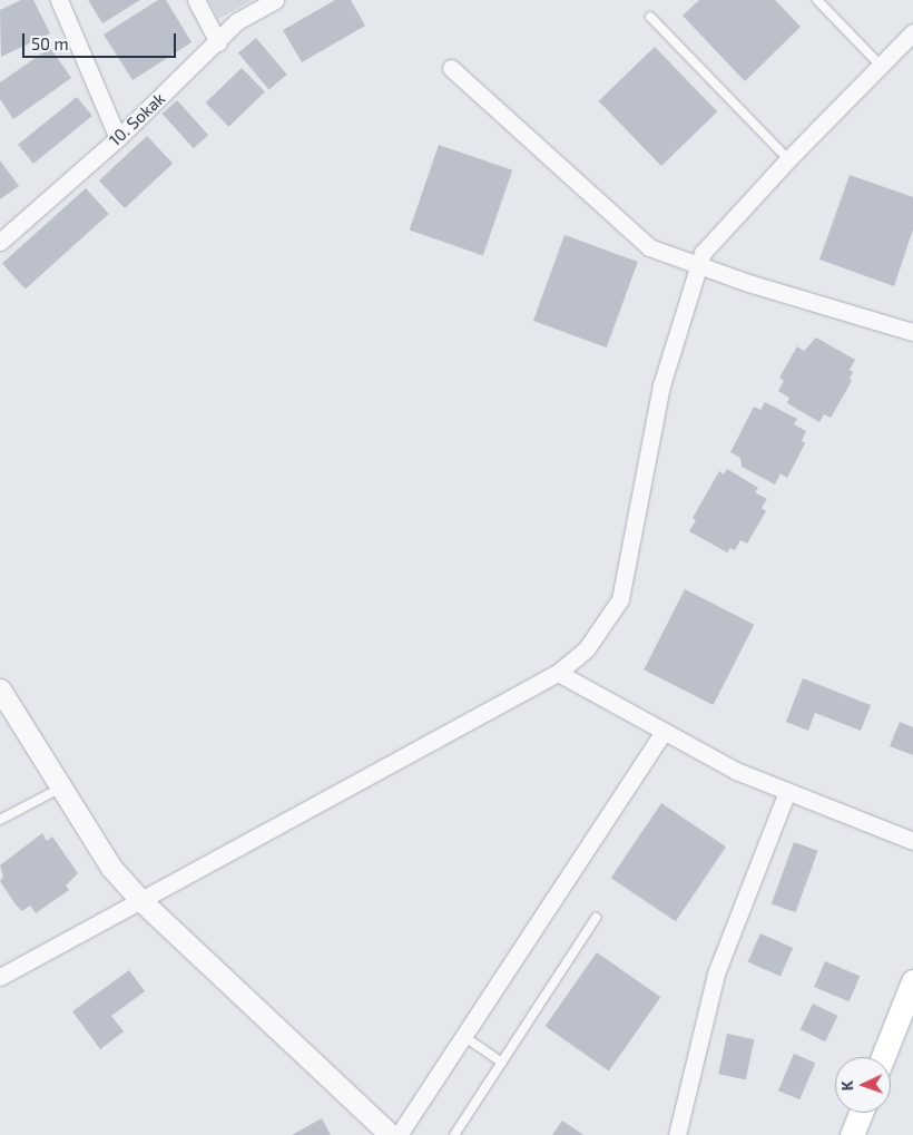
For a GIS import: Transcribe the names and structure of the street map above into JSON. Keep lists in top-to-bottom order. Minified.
{"streets":{"street":["10. Sokak"]},"scale_bar":"50 m","north":"left"}
